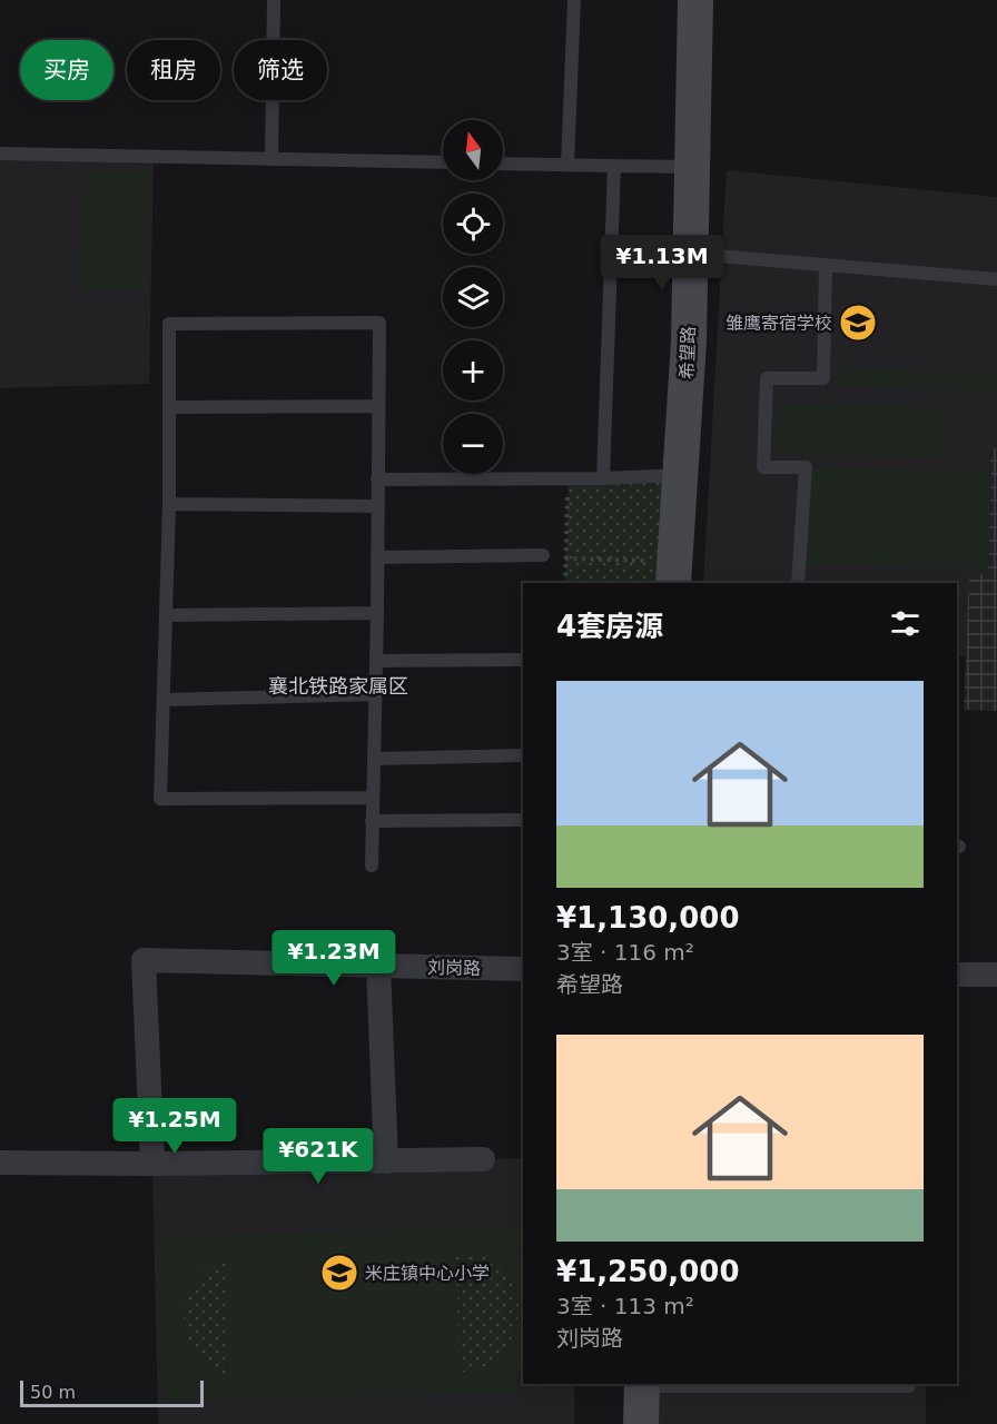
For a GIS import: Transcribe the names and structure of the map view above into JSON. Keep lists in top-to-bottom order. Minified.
{"streets":{"street":["希望路","刘岗路"]},"districts":["襄北铁路家属区"],"places":{"school or university":["雏鹰寄宿学校","米庄镇中心小学"]},"scale_bar":"50 m","north":"top","page":{"chip":["买房","租房","筛选"],"map_buttons":["+","−"],"price":["¥1.13M","¥1.23M","¥1.25M","¥621K"],"heading":"4套房源","list":[{"name":"¥1,130,000","note":"3室 · 116 m² · 希望路"},{"name":"¥1,250,000","note":"3室 · 113 m² · 刘岗路"}],"scale":"50 m"}}
